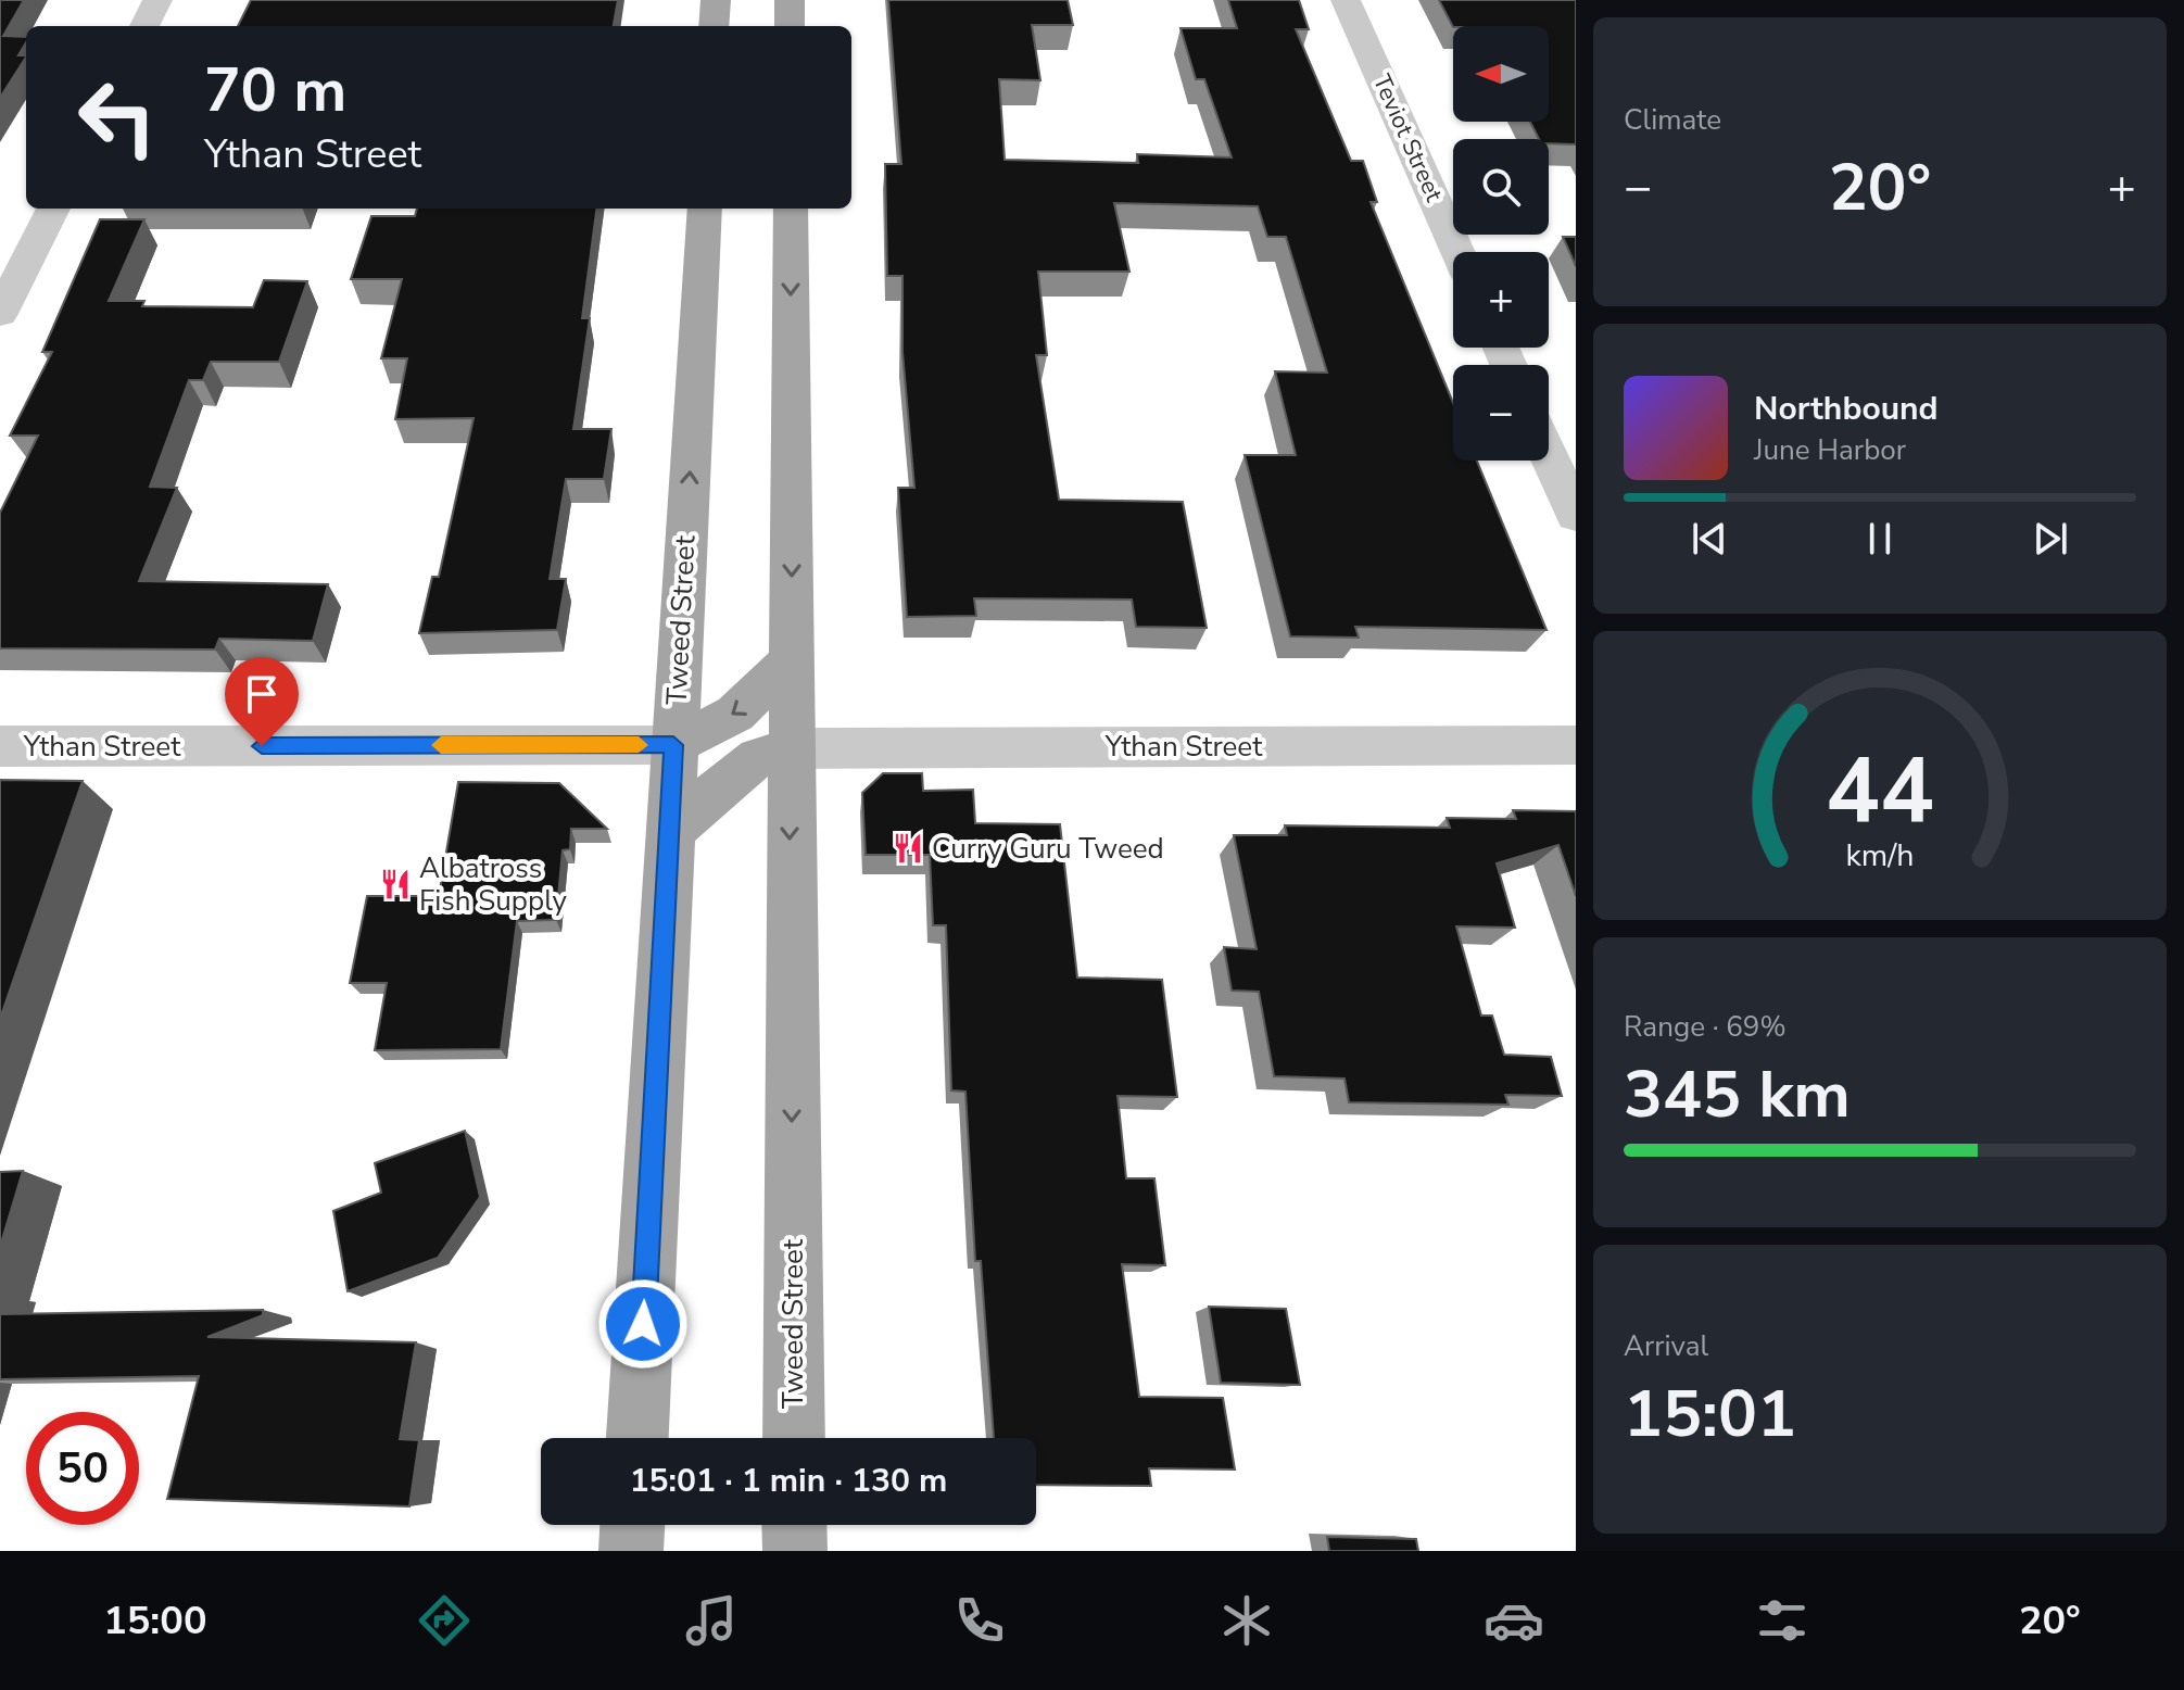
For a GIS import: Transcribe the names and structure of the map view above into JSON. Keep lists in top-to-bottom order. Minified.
{"streets":{"main road":["Tweed Street"],"street":["Teviot Street","Ythan Street"]},"crossings":[["Tweed Street","Ythan Street"]],"places":{"restaurant":["Curry Guru Tweed","Albatross Fish Supply"]},"north":"left","page":{"tile":["Climate",["Range · 69%","345 km"],["Arrival","15:01"]],"map_buttons":["+","−"],"turn":["70 m","Ythan Street"],"heat":["−","20°","+"],"song":["Northbound","June Harbor"],"limit":"50","trip":"15:01 · 1 min · 130 m","tabs":["15:00","20°"],"gauge":["44","km/h"]}}
